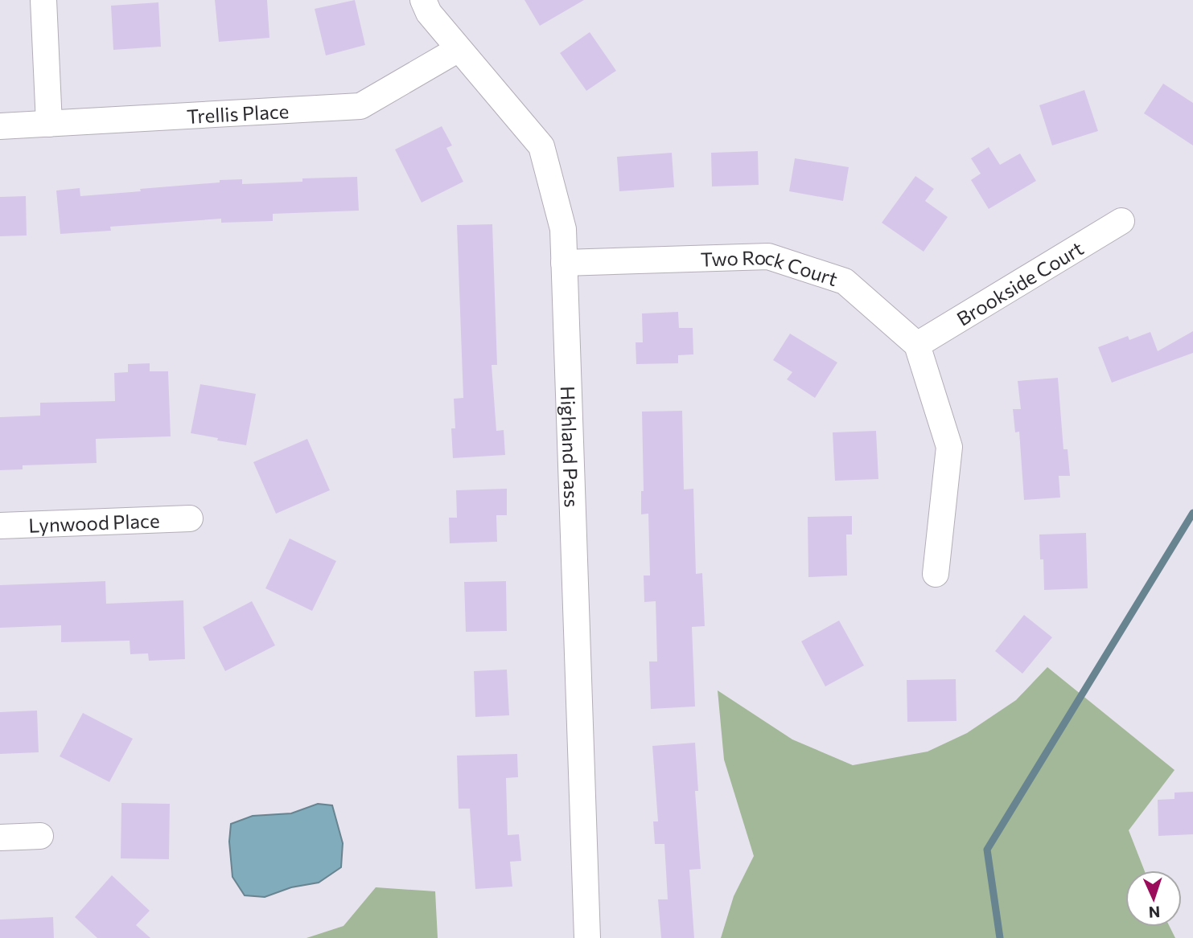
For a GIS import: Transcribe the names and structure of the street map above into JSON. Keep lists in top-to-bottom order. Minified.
{"streets":{"street":["Trellis Place","Two Rock Court","Brookside Court","Highland Pass","Lynwood Place"]},"crossings":[["Trellis Place","Highland Pass"],["Two Rock Court","Brookside Court"],["Two Rock Court","Highland Pass"]],"north":"bottom"}
